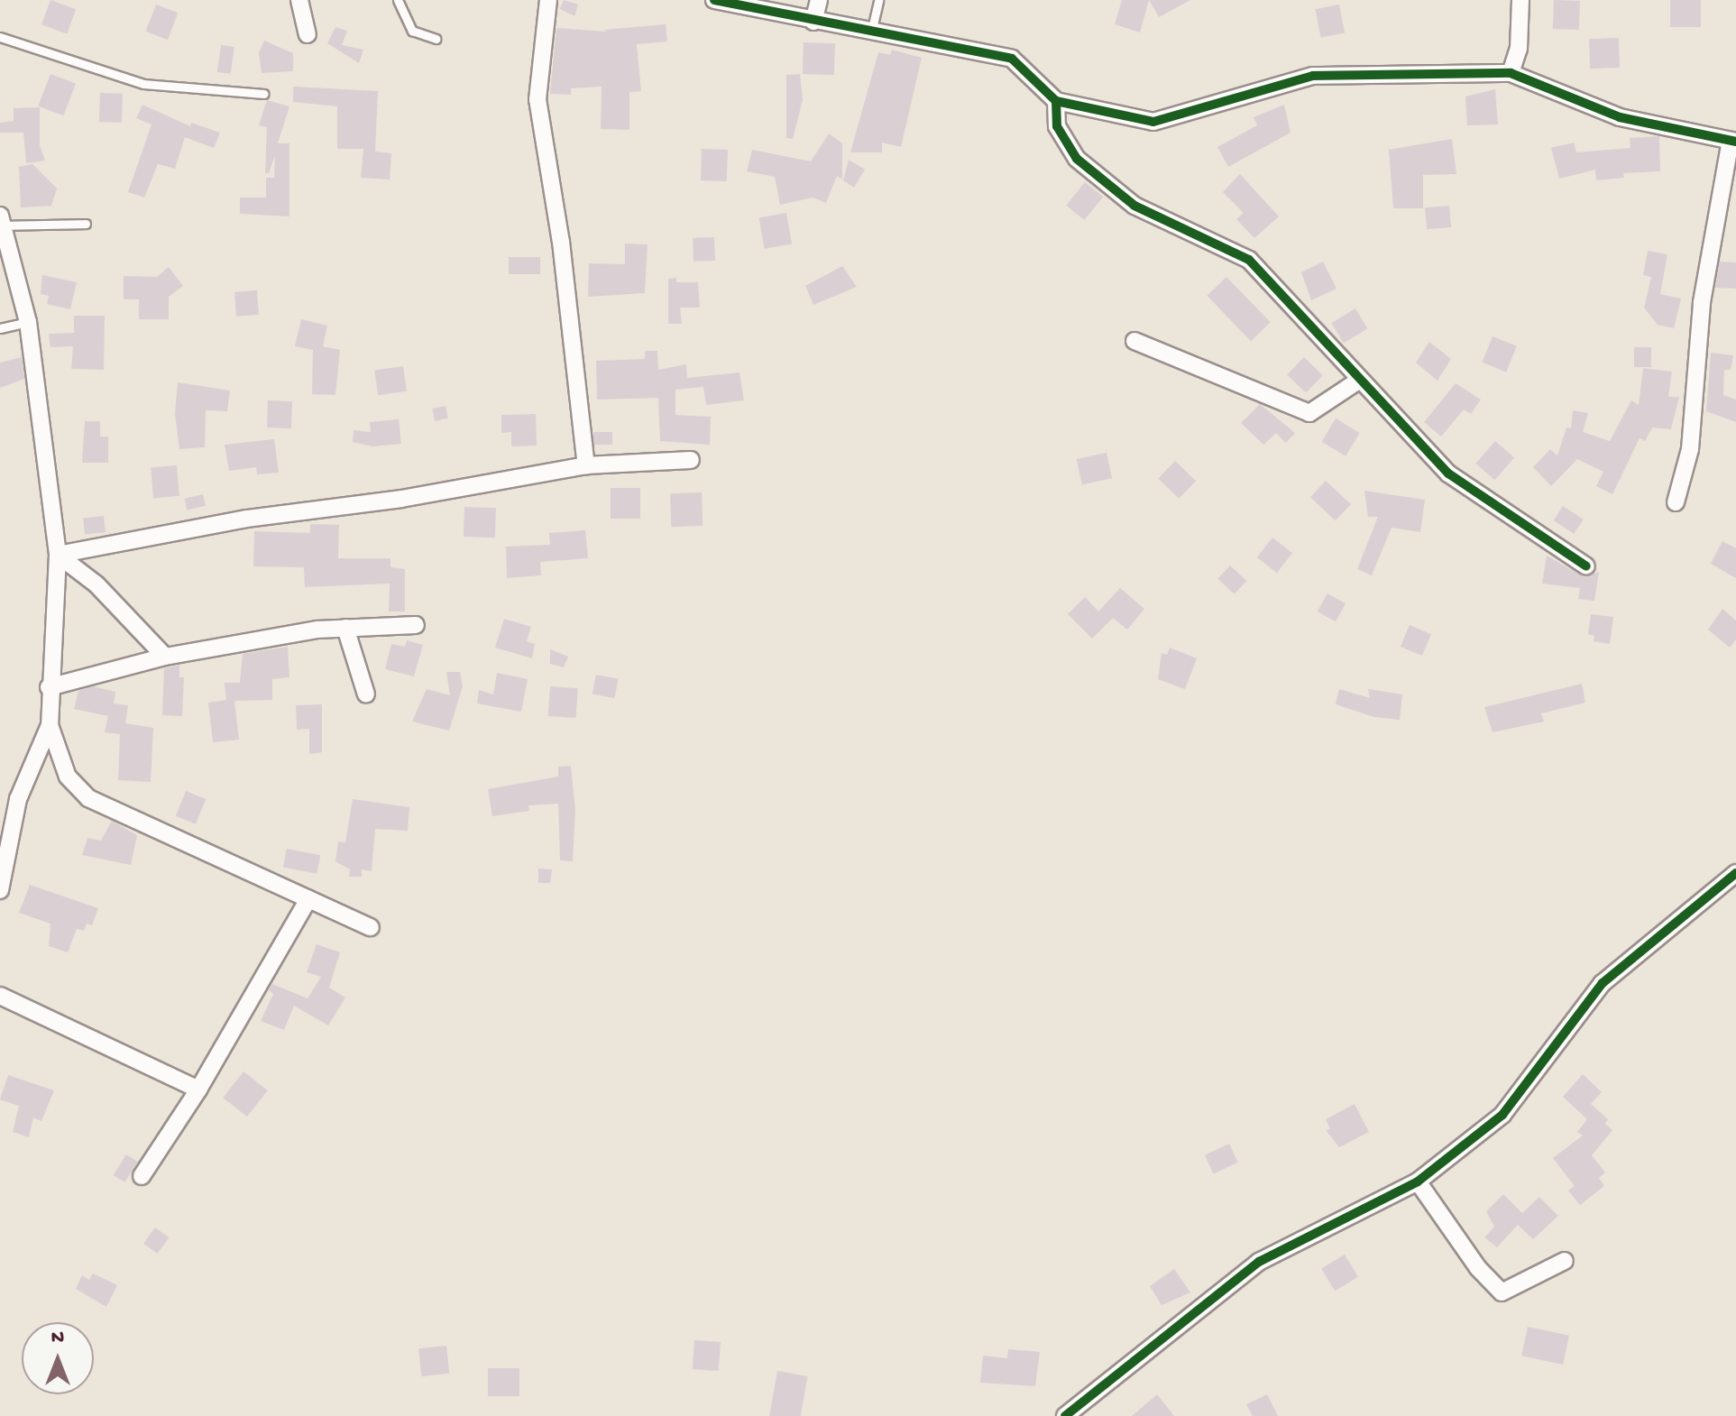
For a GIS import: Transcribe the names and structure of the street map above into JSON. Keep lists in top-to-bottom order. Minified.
{"north":"top"}
